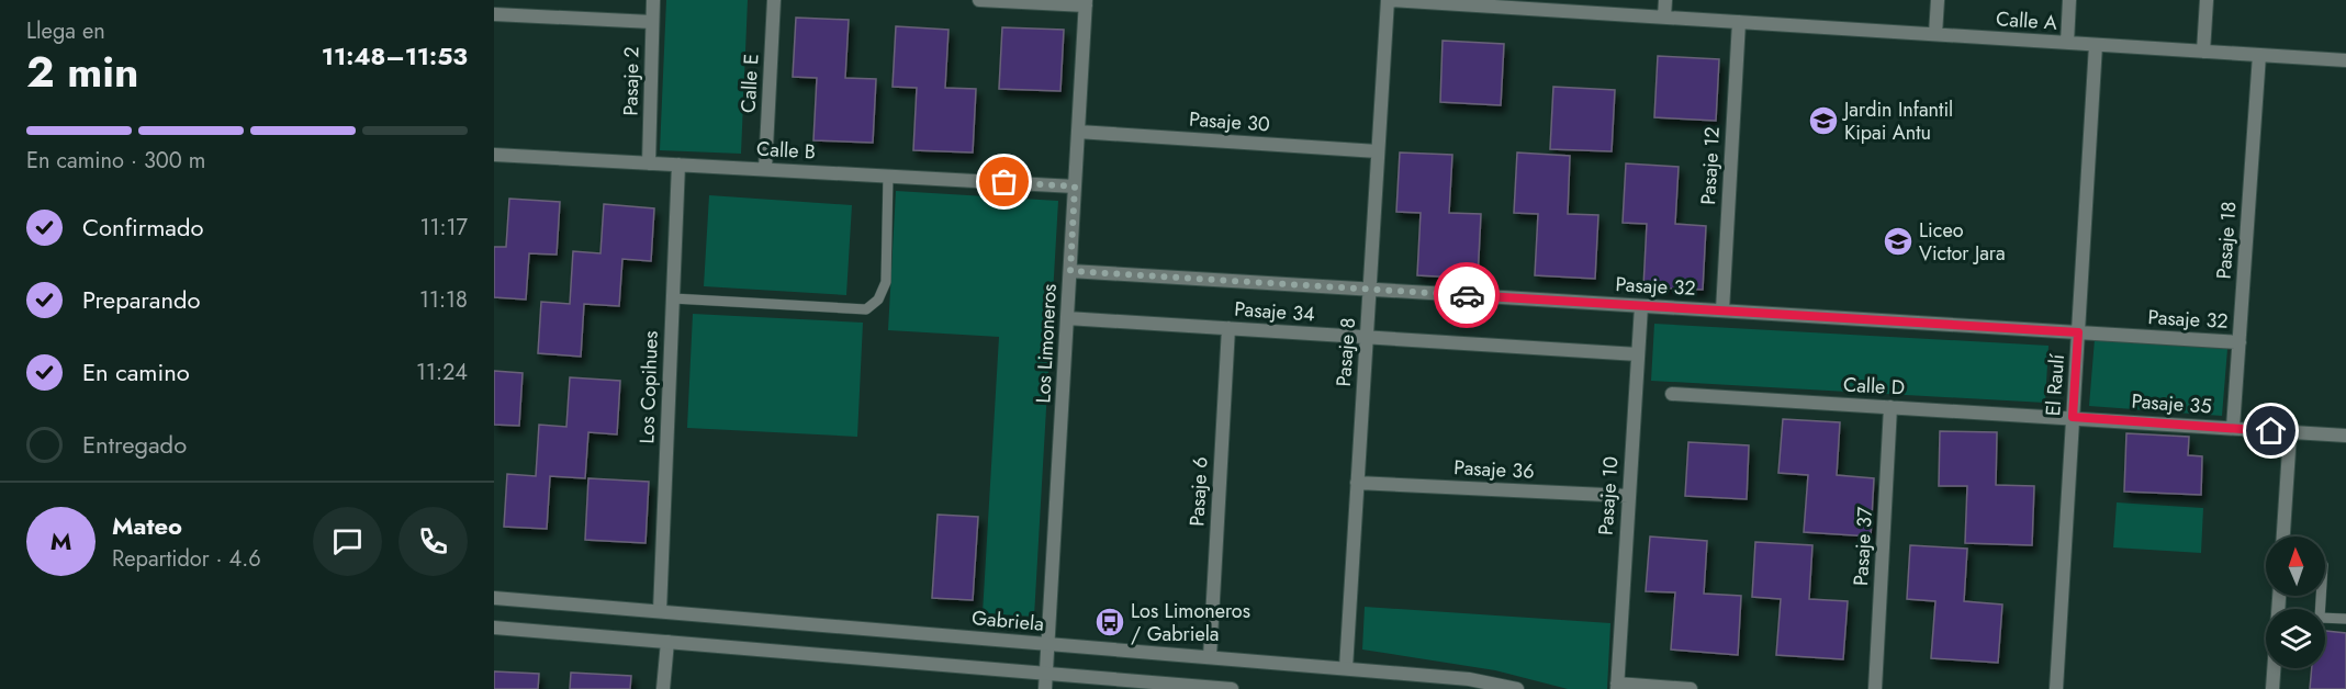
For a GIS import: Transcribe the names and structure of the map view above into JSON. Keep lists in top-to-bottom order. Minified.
{"streets":{"street":["Calle A","Pasaje 2","Calle E","Pasaje 30","Calle B","Pasaje 12","Pasaje 18","Pasaje 32","Pasaje 34","Los Limoneros","Pasaje 8","El Raulí","Calle D","Los Copihues","Pasaje 35","Pasaje 36","Pasaje 6","Pasaje 10","Pasaje 37","Gabriela"]},"crossings":[["Calle A","Pasaje 12"],["Calle A","Pasaje 18"],["Calle A","Pasaje 8"],["Calle A","El Raulí"],["Pasaje 2","Calle B"],["Calle E","Calle B"],["Pasaje 30","Los Limoneros"],["Pasaje 30","Pasaje 8"],["Calle B","Los Limoneros"],["Calle B","Los Copihues"],["Pasaje 12","Pasaje 32"],["Pasaje 18","Pasaje 32"],["Pasaje 18","Pasaje 35"],["Pasaje 32","Los Limoneros"],["Pasaje 32","Pasaje 8"],["Pasaje 32","El Raulí"],["Pasaje 32","Pasaje 10"],["Pasaje 34","Los Limoneros"],["Pasaje 34","Pasaje 8"],["Pasaje 34","Pasaje 6"],["Pasaje 34","Pasaje 10"],["Los Limoneros","Gabriela"],["Pasaje 8","Pasaje 36"],["Pasaje 8","Gabriela"],["El Raulí","Calle D"],["El Raulí","Pasaje 35"],["Calle D","Pasaje 35"],["Calle D","Pasaje 37"],["Los Copihues","Gabriela"],["Pasaje 36","Pasaje 10"],["Pasaje 6","Gabriela"]],"places":{"school or university":["Jardin Infantil Kipai Antu","Liceo Victor Jara"],"bus stop":["Los Limoneros / Gabriela"]},"north":"top","page":{"heading":["2 min","Llega en","11:48–11:53"],"panel":["Mateo","Repartidor · 4.6"],"bar":"En camino · 300 m","list":[["Confirmado","11:17"],["Preparando","11:18"],["En camino","11:24"],"Entregado"],"round":"M"}}
